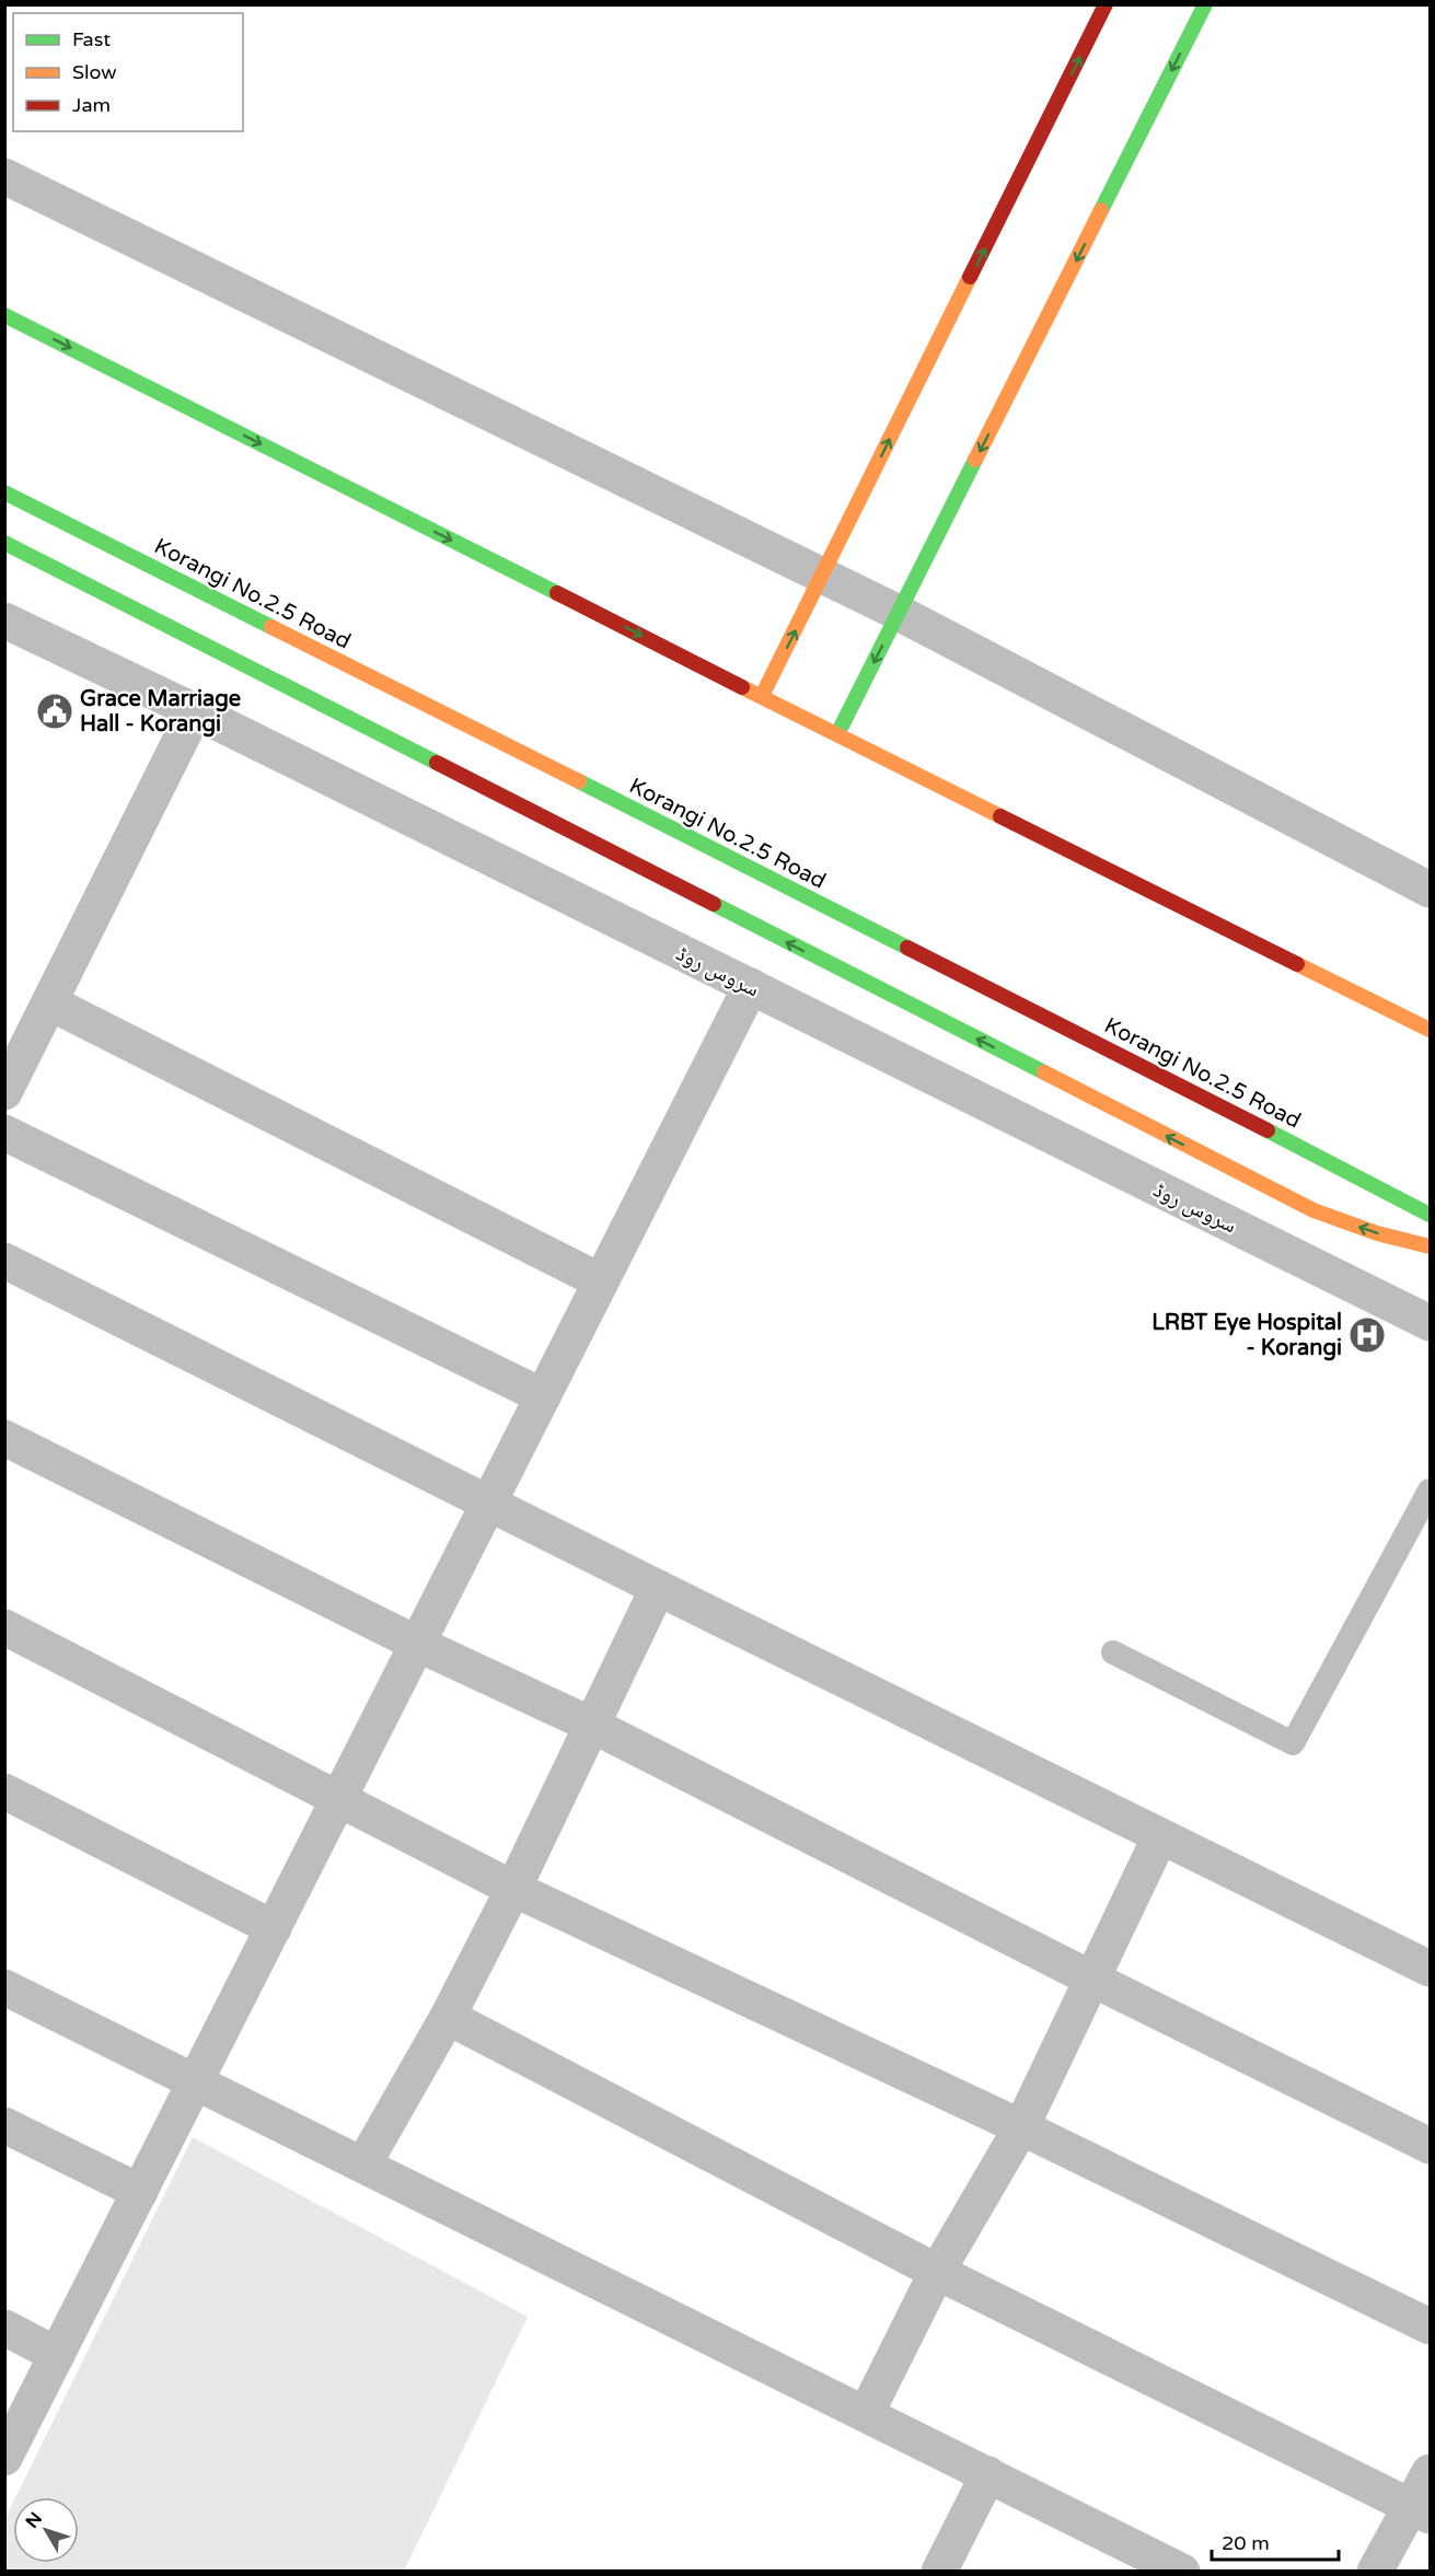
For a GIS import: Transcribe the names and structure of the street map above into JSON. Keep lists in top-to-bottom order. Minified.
{"streets":{"main road":["Korangi No.2.5 Road"],"street":["سروس روڈ"]},"places":{"public building":["Grace Marriage Hall - Korangi"],"hospital":["LRBT Eye Hospital - Korangi"]},"legend":["Fast","Slow","Jam"],"scale_bar":"20 m","north":"top left"}
